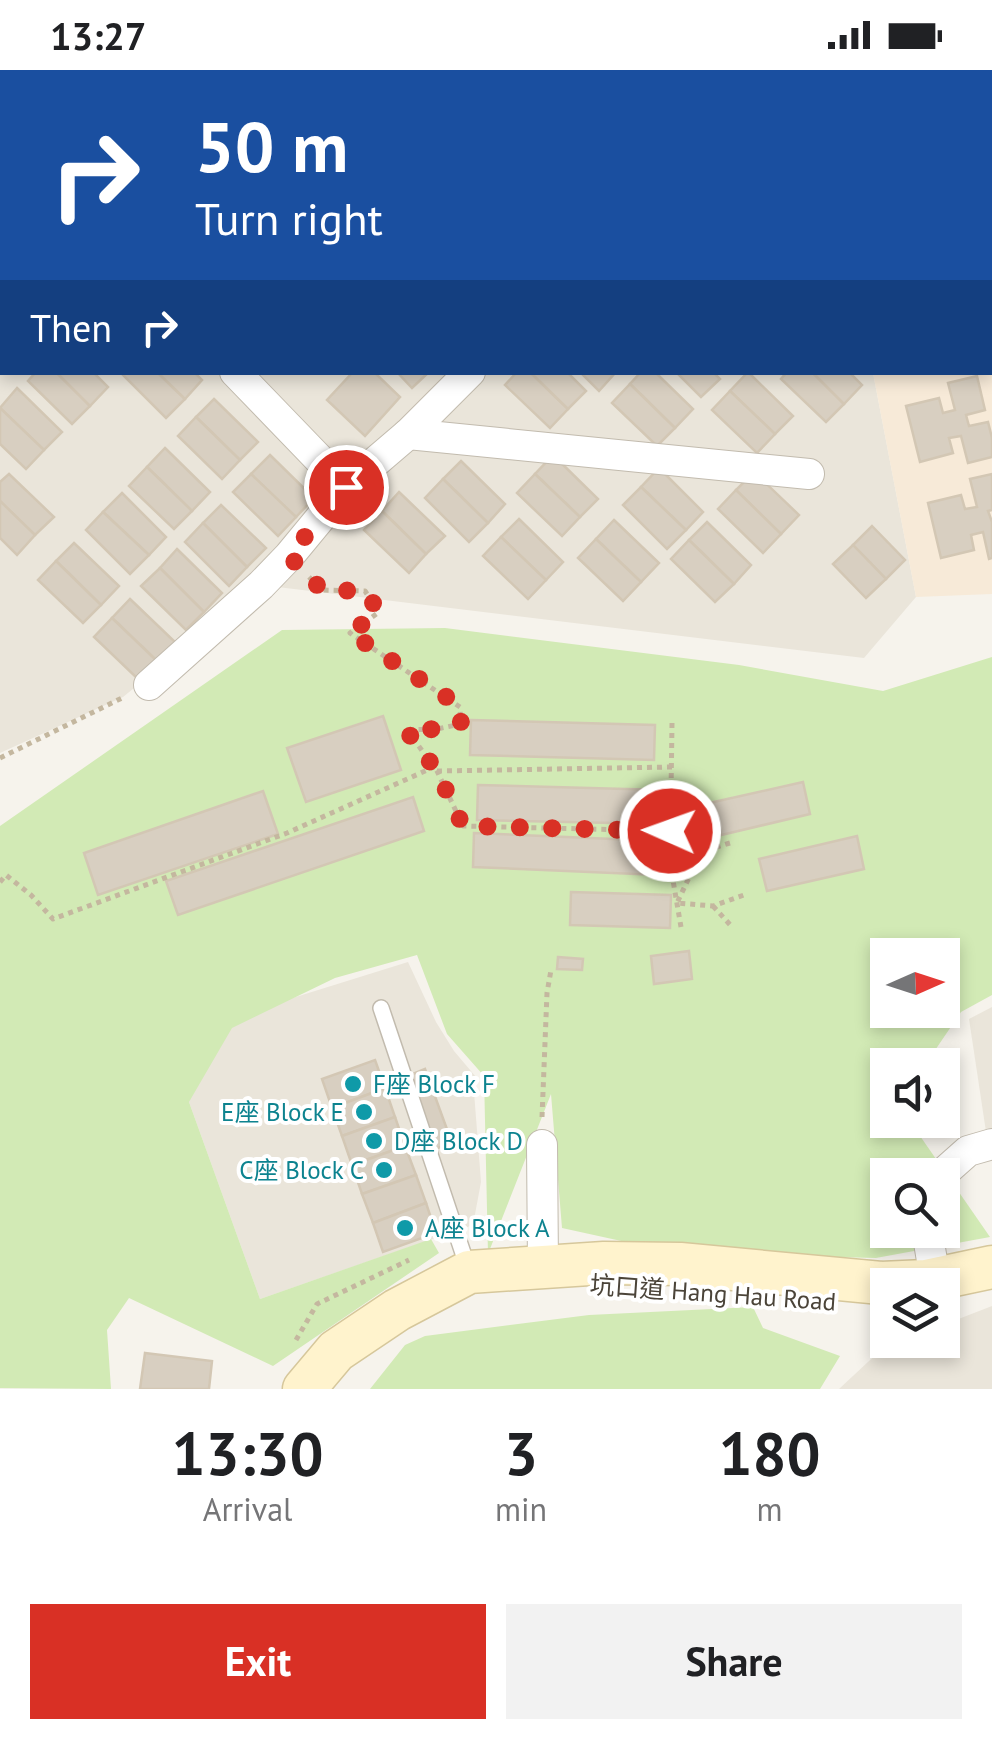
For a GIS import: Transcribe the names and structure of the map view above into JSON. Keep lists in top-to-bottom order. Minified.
{"streets":{"main road":["坑口道 Hang Hau Road"]},"places":["F座 Block F","E座 Block E","D座 Block D","C座 Block C","A座 Block A"],"north":"right","page":{"status":"13:27","turn":["50 m","Turn right"],"then":"Then","eta":["13:30","Arrival","3","min","180","m"],"buttons":["Exit","Share"]}}
